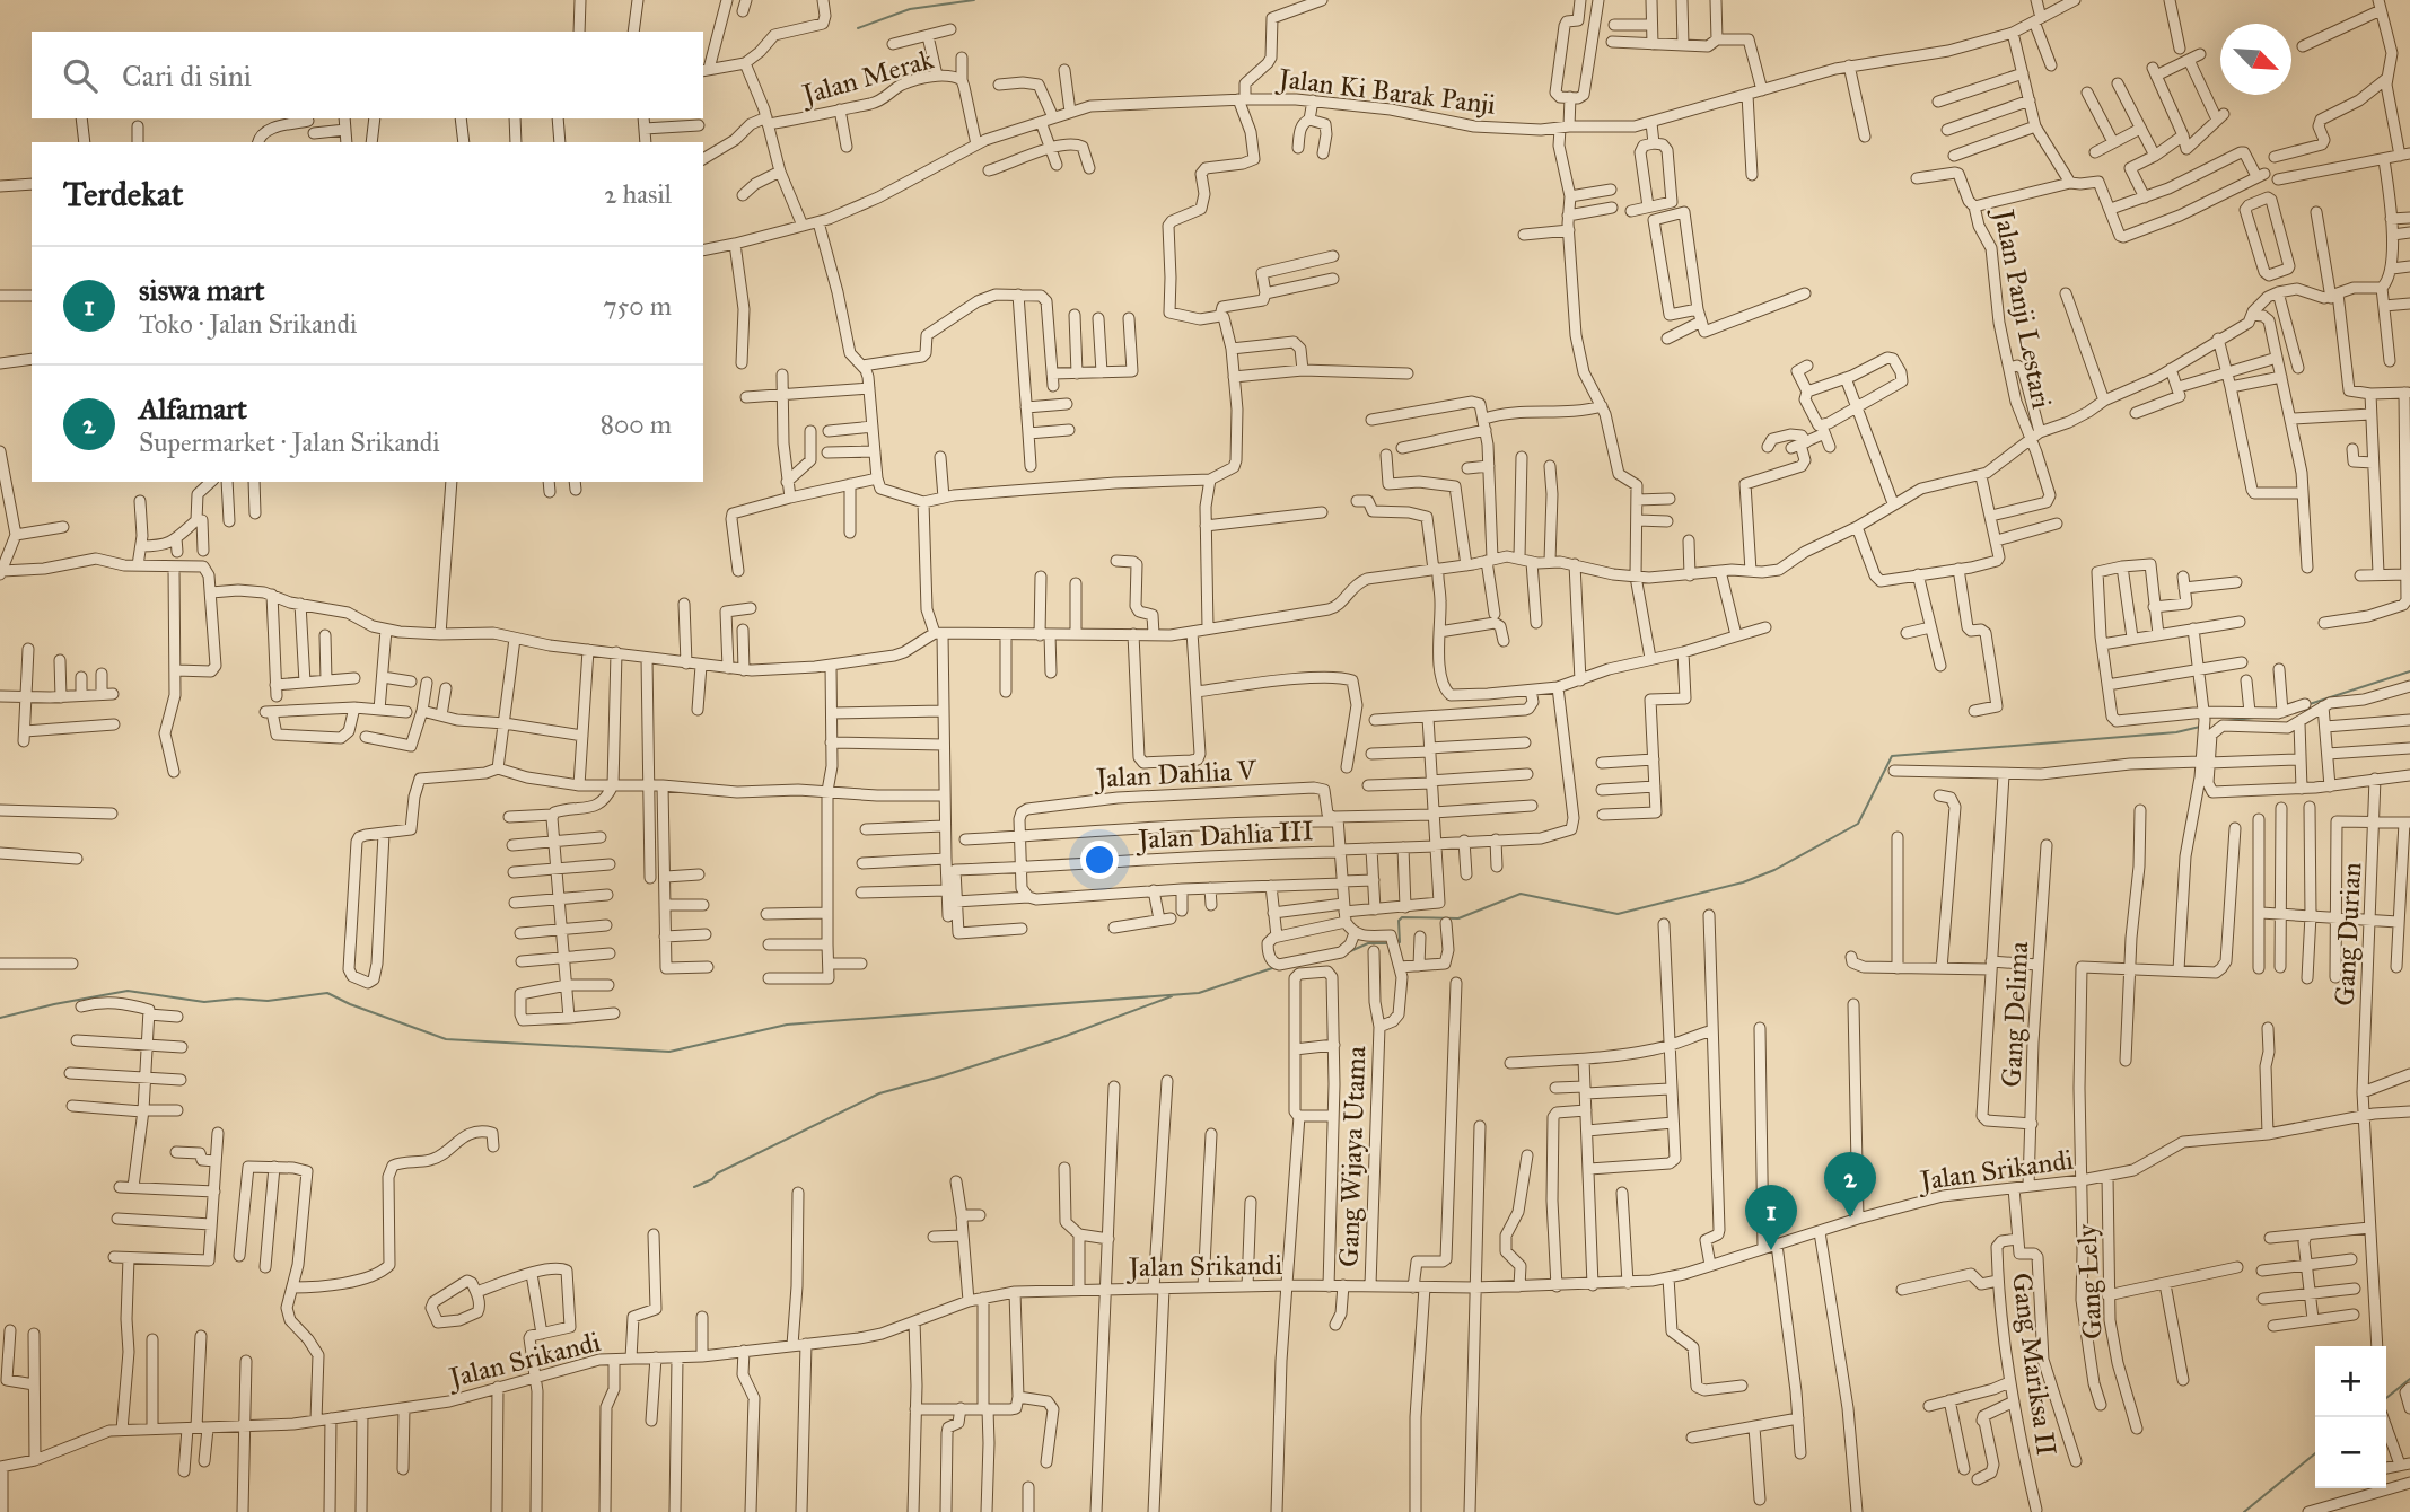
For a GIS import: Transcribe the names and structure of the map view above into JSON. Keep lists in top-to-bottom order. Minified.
{"streets":{"street":["Jalan Merak","Jalan Ki Barak Panji","Jalan Panji Lestari","Jalan Dahlia V","Jalan Dahlia III","Gang Durian","Gang Delima","Gang Wijaya Utama","Jalan Srikandi","Gang Lely","Gang Mariksa II"]},"crossings":[["Jalan Merak","Jalan Ki Barak Panji"],["Gang Durian","Jalan Srikandi"],["Gang Delima","Jalan Srikandi"],["Gang Wijaya Utama","Jalan Srikandi"],["Jalan Srikandi","Gang Lely"]],"north":"bottom right","page":{"search":"Cari di sini","heading":["Terdekat","2 hasil"],"list":[{"mark":"1","name":"siswa mart","note":"Toko · Jalan Srikandi","value":"750 m"},{"mark":"2","name":"Alfamart","note":"Supermarket · Jalan Srikandi","value":"800 m"}],"pins":["2","1"],"map_buttons":["+","−"]}}
